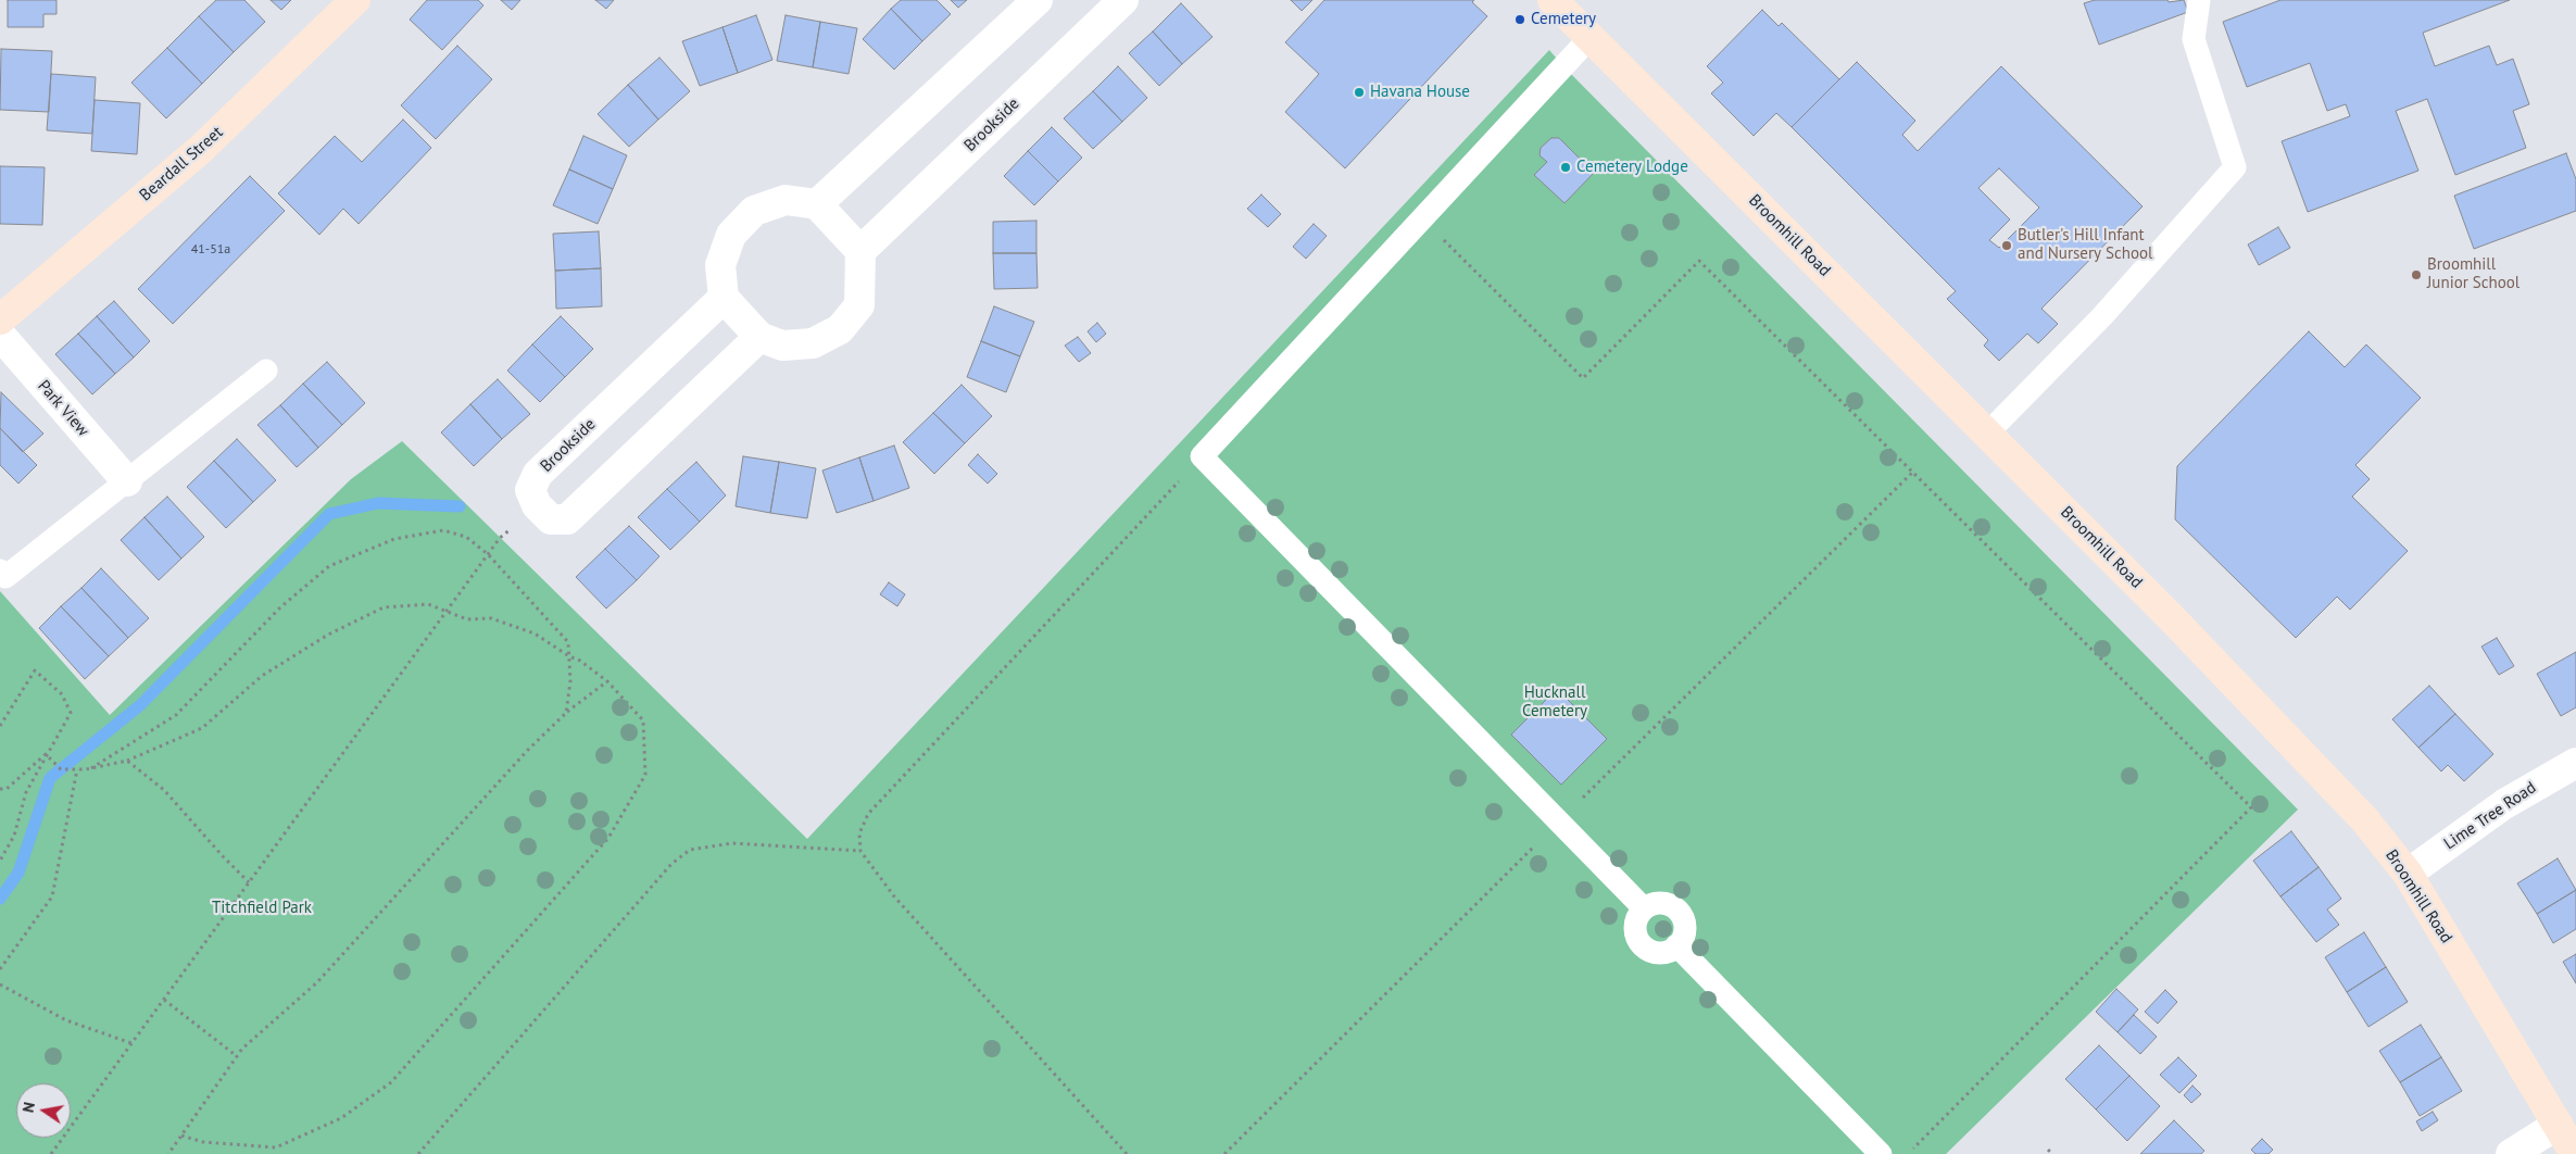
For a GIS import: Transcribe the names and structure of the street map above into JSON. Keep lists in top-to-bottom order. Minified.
{"streets":{"street":["Brookside","Beardall Street","Broomhill Road","Park View","Lime Tree Road"]},"crossings":[["Broomhill Road","Lime Tree Road"]],"parks":["Hucknall Cemetery","Titchfield Park"],"places":["Cemetery","Havana House","Cemetery Lodge","Butler's Hill Infant and Nursery School","Broomhill Junior School"],"house_numbers":["41-51a"],"north":"left"}
